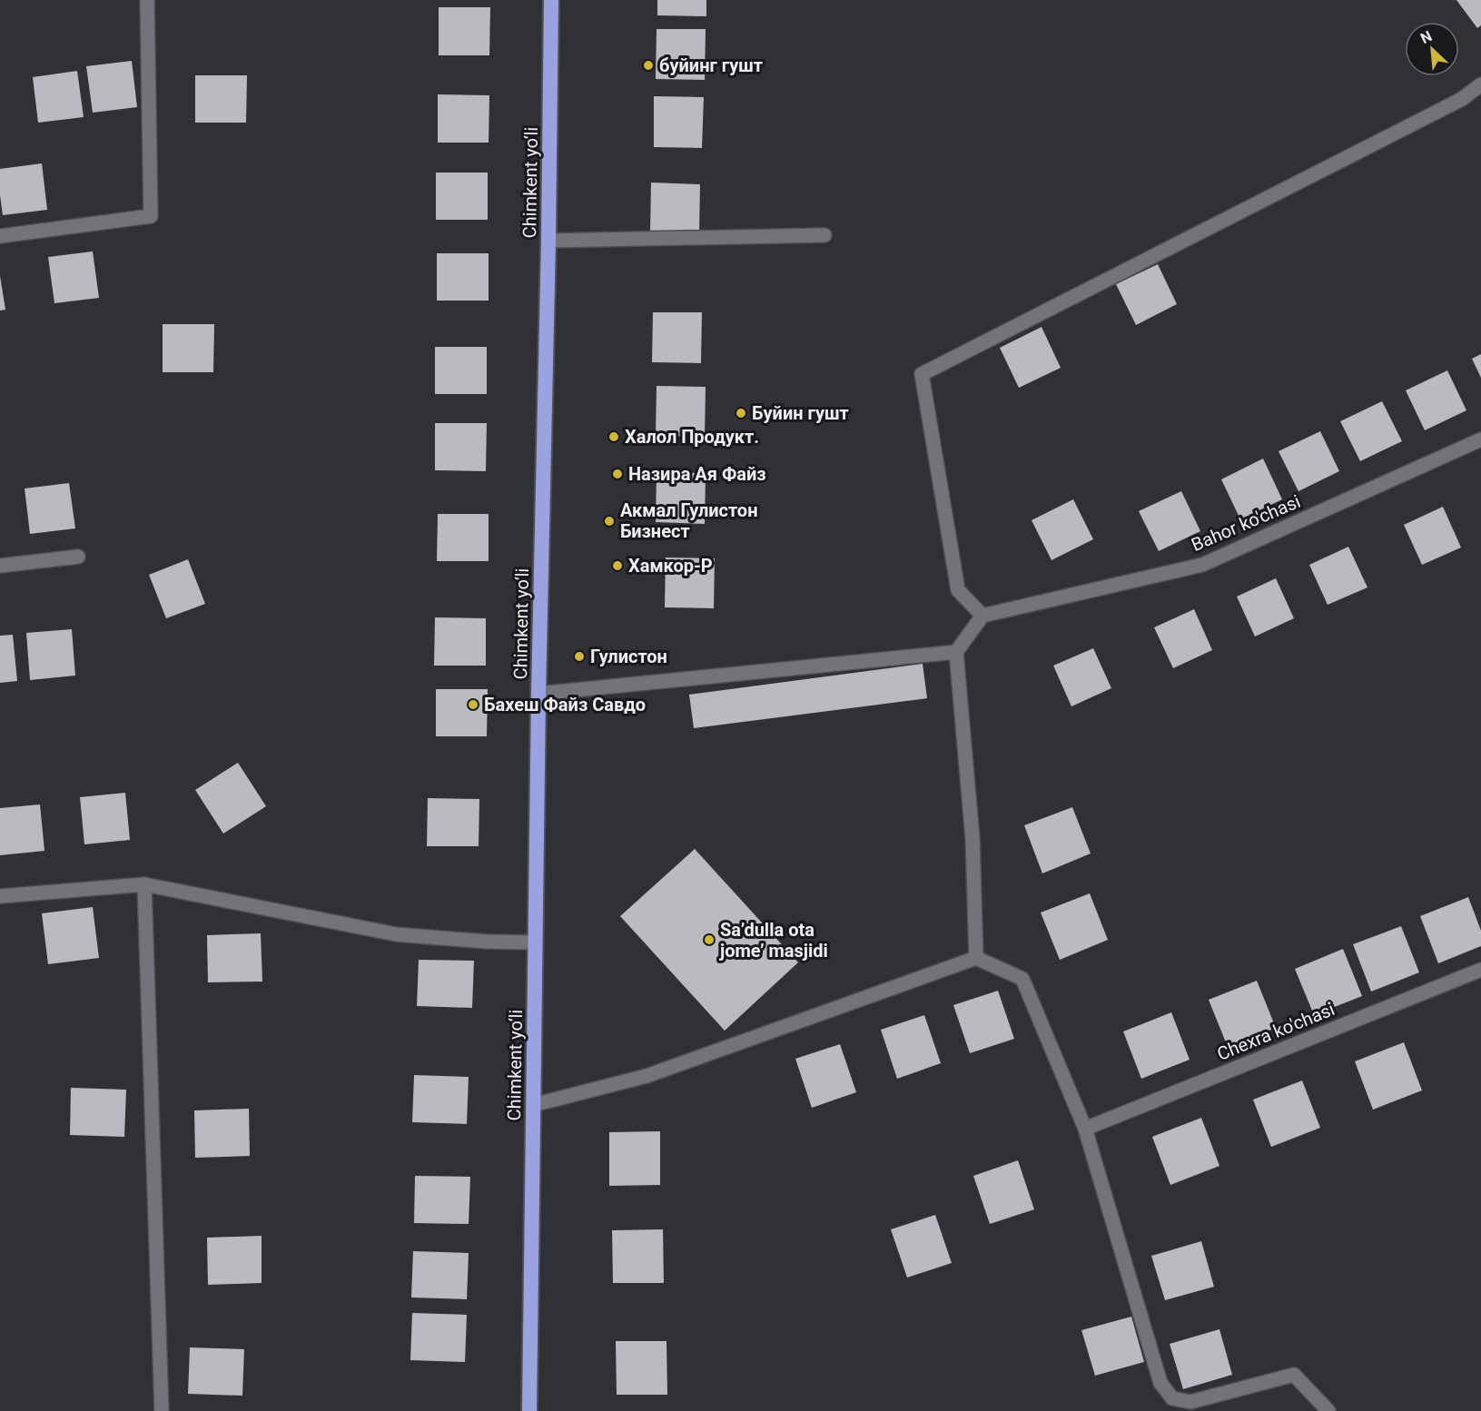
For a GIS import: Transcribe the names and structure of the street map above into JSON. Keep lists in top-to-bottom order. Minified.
{"streets":{"highway":["Chimkent yo‘li"],"street":["Bahor ko'chasi","Chexra ko'chasi"]},"places":["буйинг гушт","Буйин гушт","Халол Продукт.","Назира Ая Файз","Акмал Гулистон Бизнест","Хамкор-Р","Гулистон","Бахеш Файз Савдо","Sa’dulla ota jome’ masjidi"],"north":"top left"}
